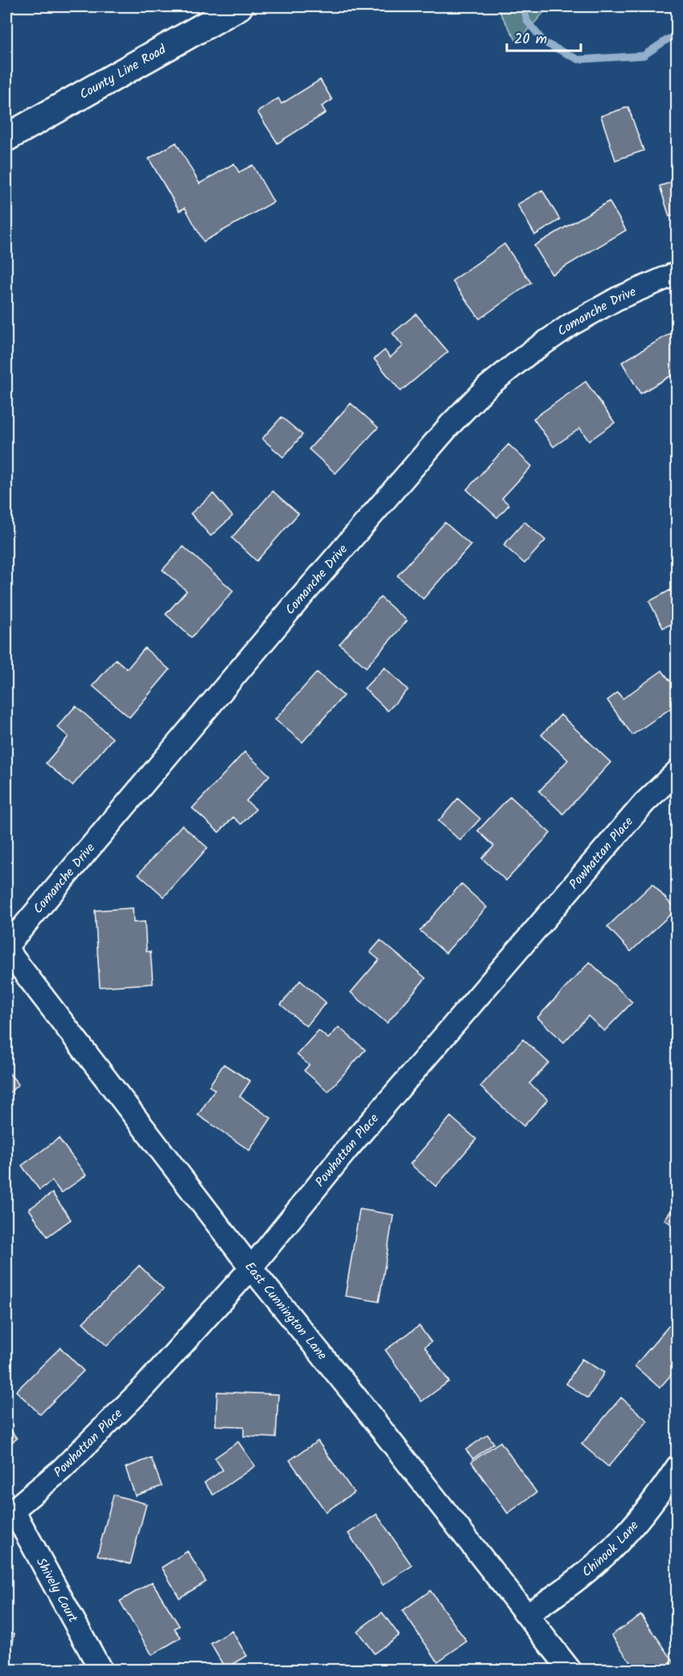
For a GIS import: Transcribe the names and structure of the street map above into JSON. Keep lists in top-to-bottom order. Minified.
{"streets":{"main road":["County Line Road"],"street":["Comanche Drive","Powhattan Place","East Cunnington Lane","Chinook Lane","Shively Court"]},"crossings":[["Comanche Drive","East Cunnington Lane"],["Powhattan Place","East Cunnington Lane"],["Powhattan Place","Shively Court"],["East Cunnington Lane","Chinook Lane"]],"scale_bar":"20 m"}
